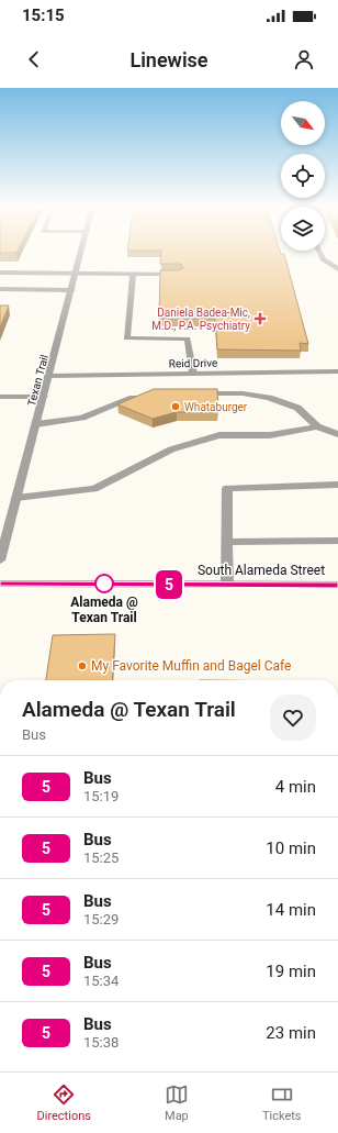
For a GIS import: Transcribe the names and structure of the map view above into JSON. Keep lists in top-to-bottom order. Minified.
{"streets":{"main road":["South Alameda Street"],"street":["Reid Drive","Texan Trail"]},"crossings":[["Reid Drive","Texan Trail"]],"places":{"health":["Daniela Badea-Mic, M.D., P.A. Psychiatry"],"other":["Whataburger","Alameda @ Texan Trail","My Favorite Muffin and Bagel Cafe"]},"lines":["bus line 5"],"north":"bottom right","page":{"status":"15:15","header":"Linewise","on_map":"5","heading":["Alameda @ Texan Trail","Bus"],"list":[{"mark":"5","name":"Bus","note":"15:19","value":"4 min"},{"mark":"5","name":"Bus","note":"15:25","value":"10 min"},{"mark":"5","name":"Bus","note":"15:29","value":"14 min"},{"mark":"5","name":"Bus","note":"15:34","value":"19 min"},{"mark":"5","name":"Bus","note":"15:38","value":"23 min"}],"tabs":["Directions","Map","Tickets"]}}
